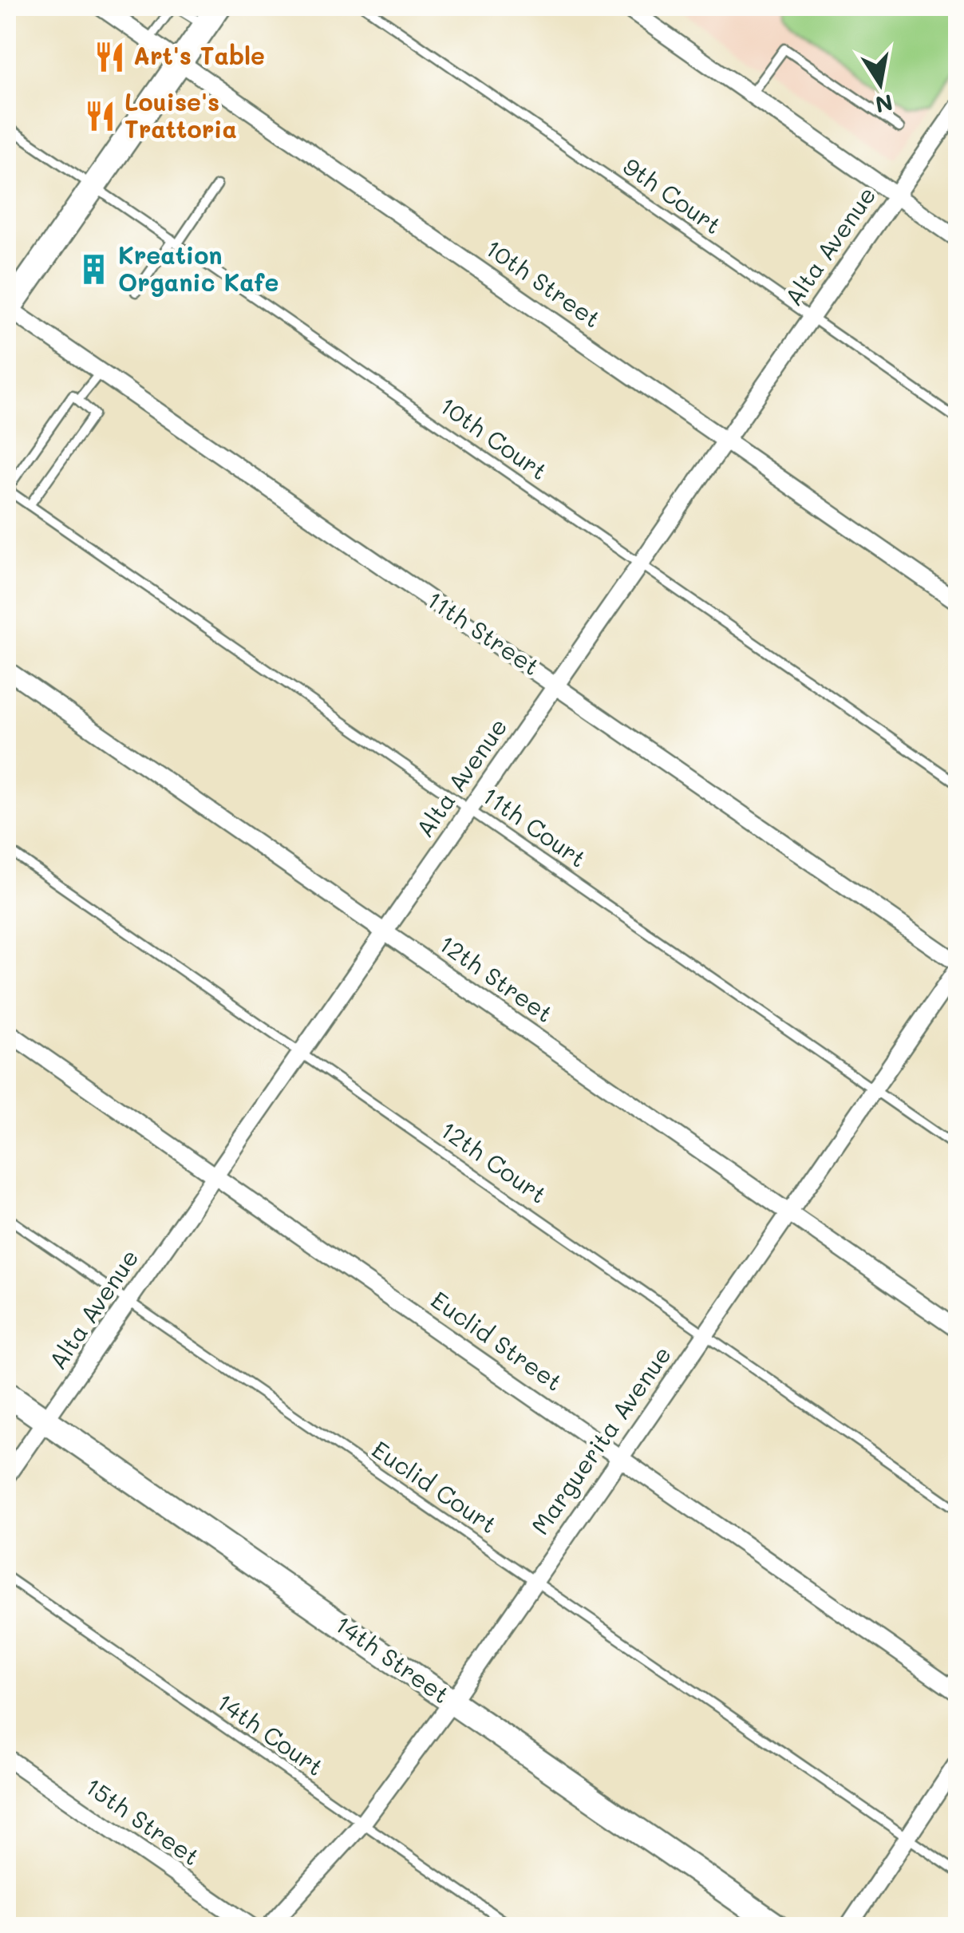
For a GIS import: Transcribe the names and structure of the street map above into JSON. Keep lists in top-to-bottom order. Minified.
{"streets":{"street":["Alta Avenue","10th Street","11th Street","12th Street","Euclid Street","Marguerita Avenue","14th Street","15th Street"],"lane":["9th Court","10th Court","11th Court","12th Court","Euclid Court","14th Court"]},"crossings":[["9th Court","Alta Avenue"],["Alta Avenue","10th Street"],["Alta Avenue","10th Court"],["Alta Avenue","11th Street"],["Alta Avenue","11th Court"],["Alta Avenue","12th Street"],["Alta Avenue","12th Court"],["Alta Avenue","Euclid Street"],["Alta Avenue","Euclid Court"],["Alta Avenue","14th Street"],["11th Street","Marguerita Avenue"],["11th Court","Marguerita Avenue"],["12th Street","Marguerita Avenue"],["12th Court","Marguerita Avenue"],["Euclid Street","Marguerita Avenue"],["Marguerita Avenue","Euclid Court"],["Marguerita Avenue","14th Street"],["Marguerita Avenue","14th Court"]],"places":{"restaurant":["Art's Table","Louise's Trattoria"],"building":["Kreation Organic Kafe"]},"north":"bottom"}
